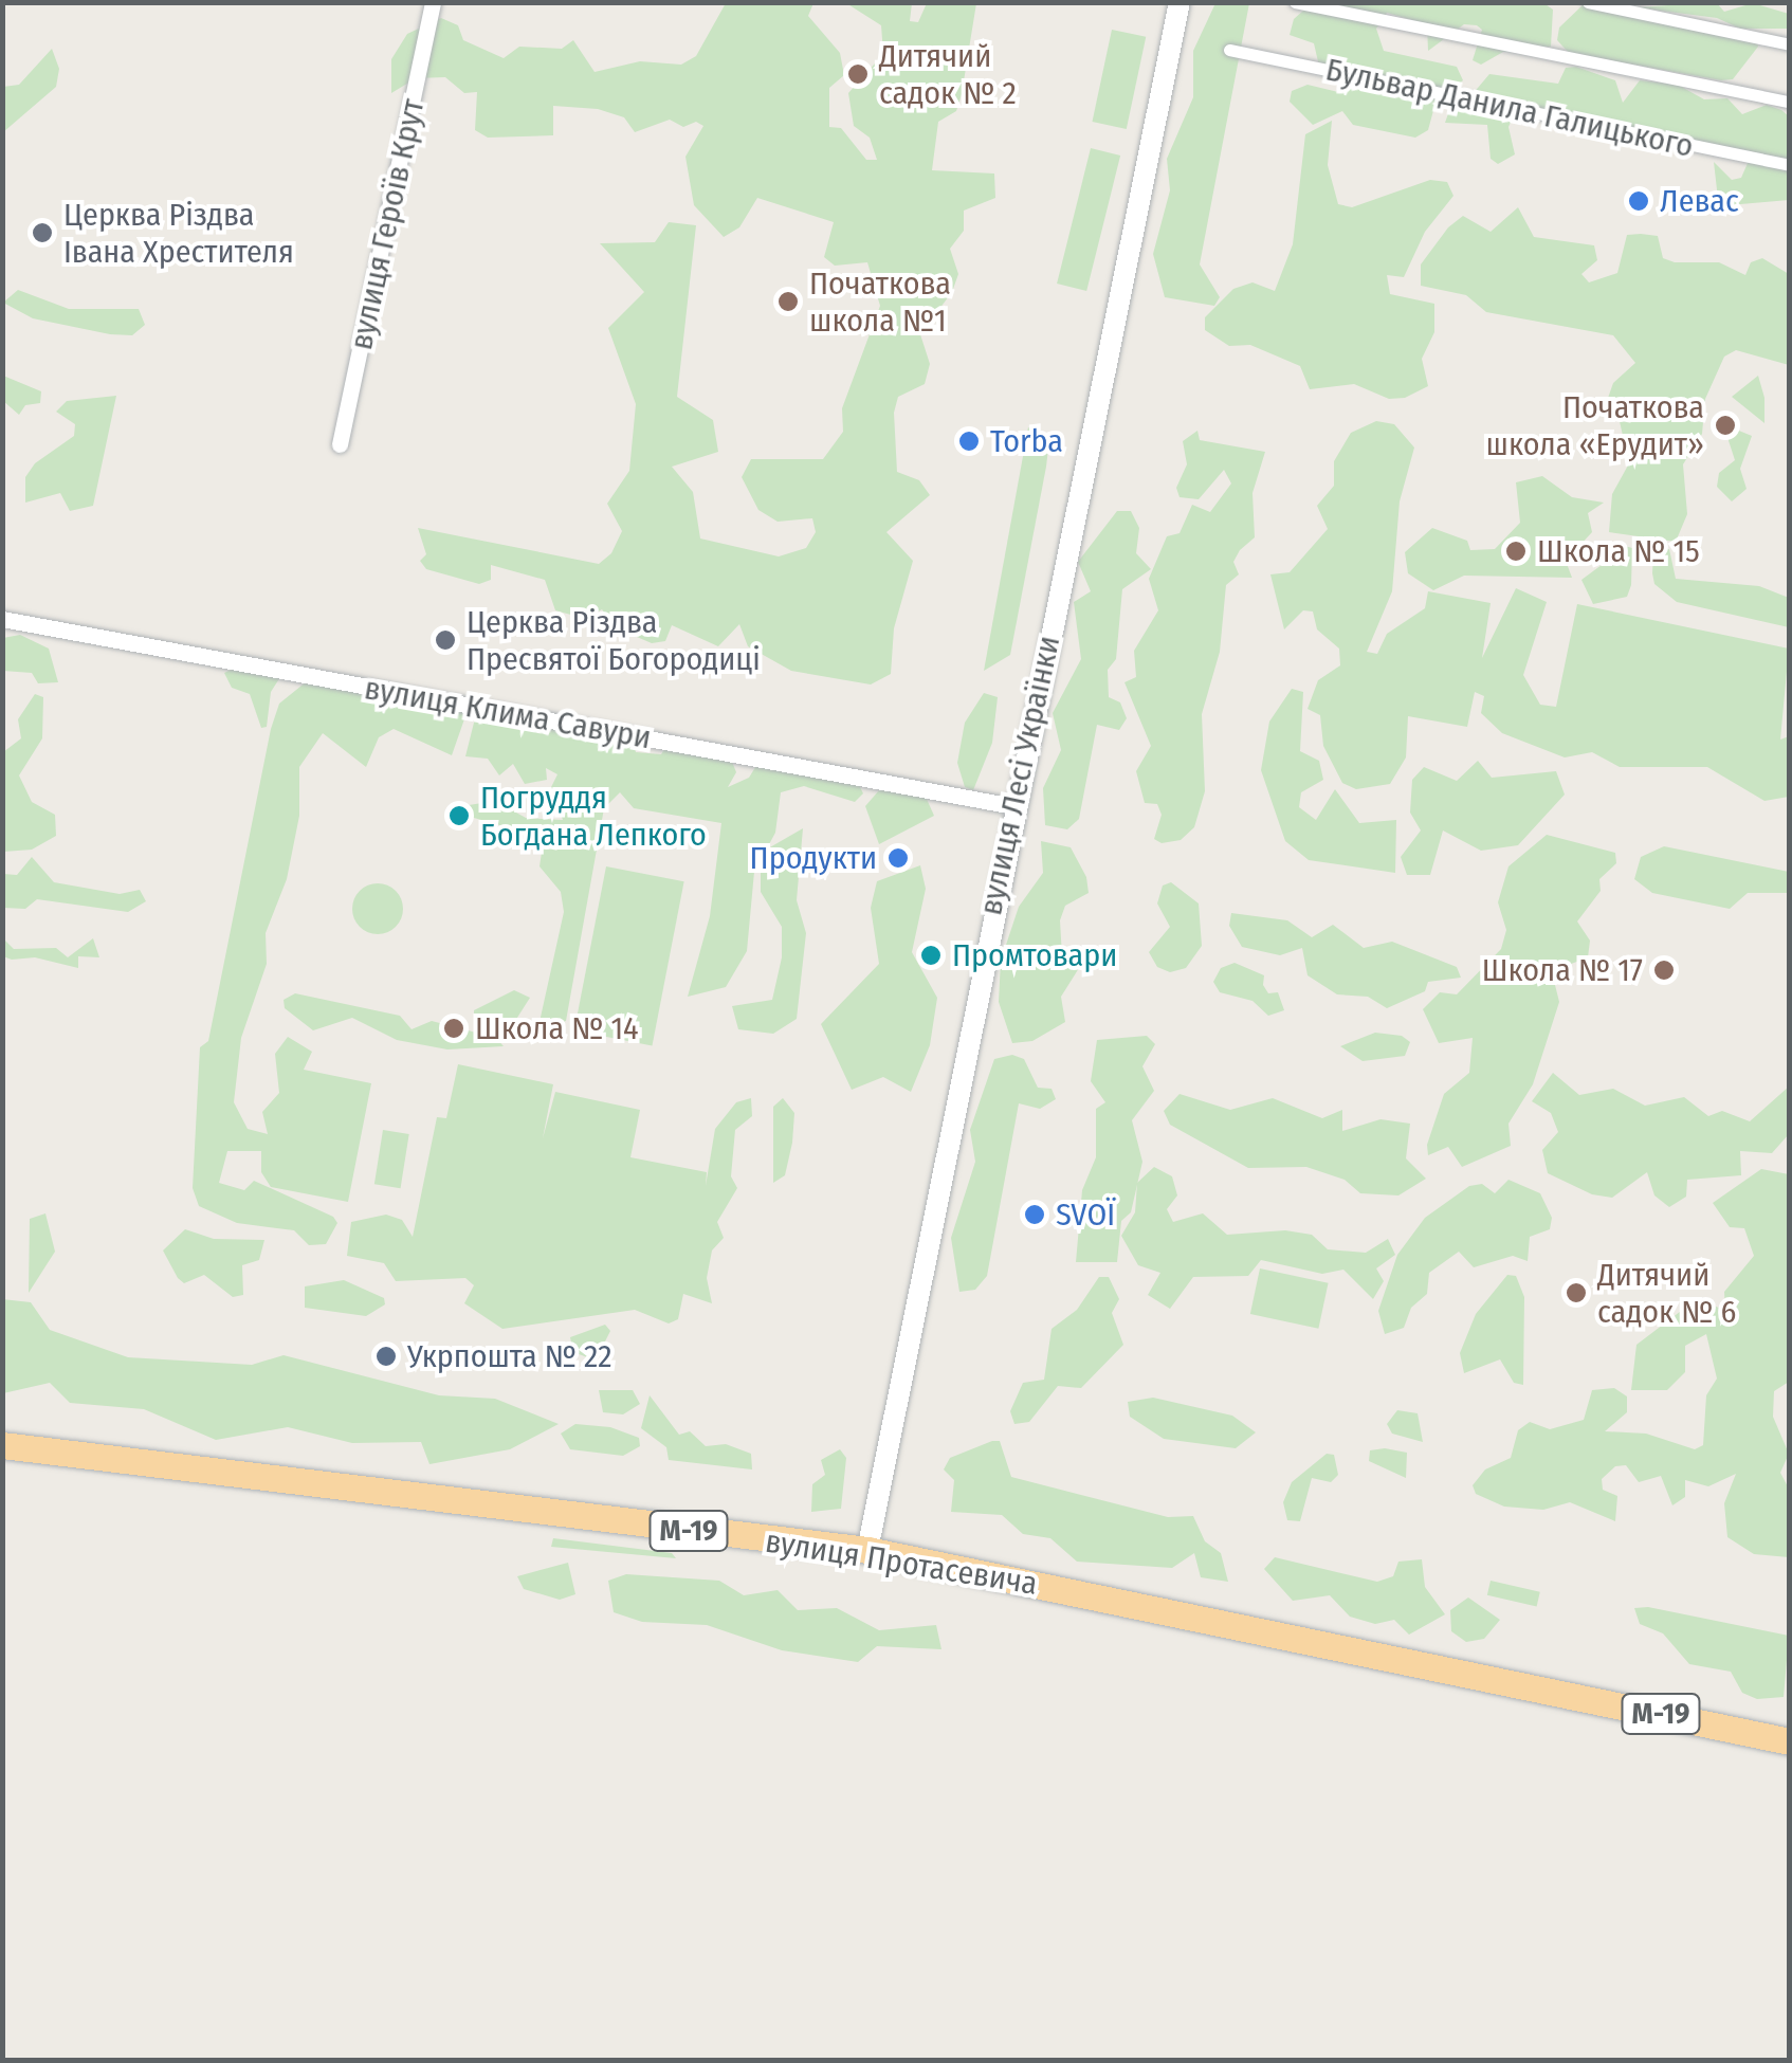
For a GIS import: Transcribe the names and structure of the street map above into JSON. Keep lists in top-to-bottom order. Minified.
{"streets":{"highway":["М-19","вулиця Протасевича"],"main road":["вулиця Лесі Українки"],"street":["Бульвар Данила Галицького","вулиця Героїв Крут","вулиця Клима Савури"]},"crossings":[["вулиця Клима Савури","вулиця Лесі Українки"],["вулиця Лесі Українки","вулиця Протасевича"]],"places":["Дитячий садок № 2","Левас","Церква Різдва Івана Хрестителя","Початкова школа №1","Початкова школа «Ерудит»","Torba","Школа № 15","Церква Різдва Пресвятої Богородиці","Погруддя Богдана Лепкого","Продукти","Промтовари","Школа № 17","Школа № 14","SVOЇ","Дитячий садок № 6","Укрпошта № 22"]}
